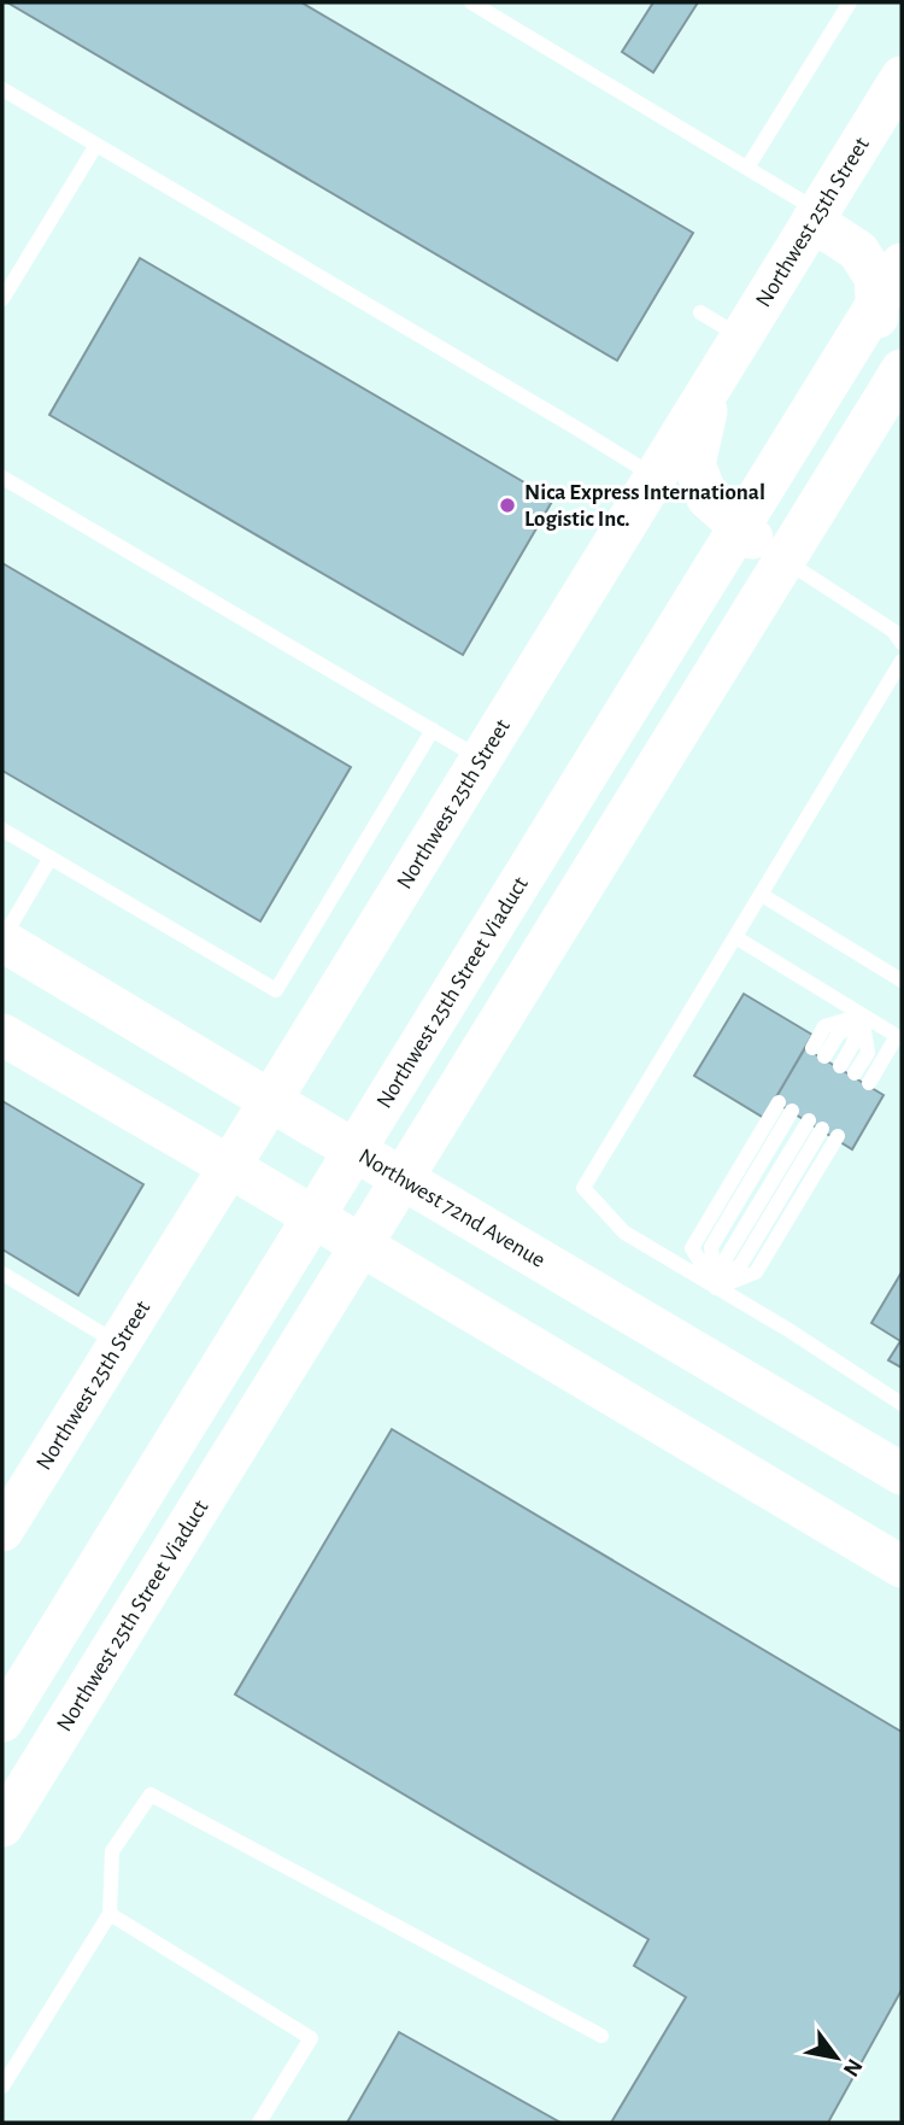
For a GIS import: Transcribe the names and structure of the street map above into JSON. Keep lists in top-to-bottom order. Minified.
{"streets":{"main road":["Northwest 25th Street","Northwest 25th Street Viaduct","Northwest 72nd Avenue"]},"crossings":[["Northwest 25th Street","Northwest 72nd Avenue"]],"places":["Nica Express International Logistic Inc."],"north":"bottom right"}
